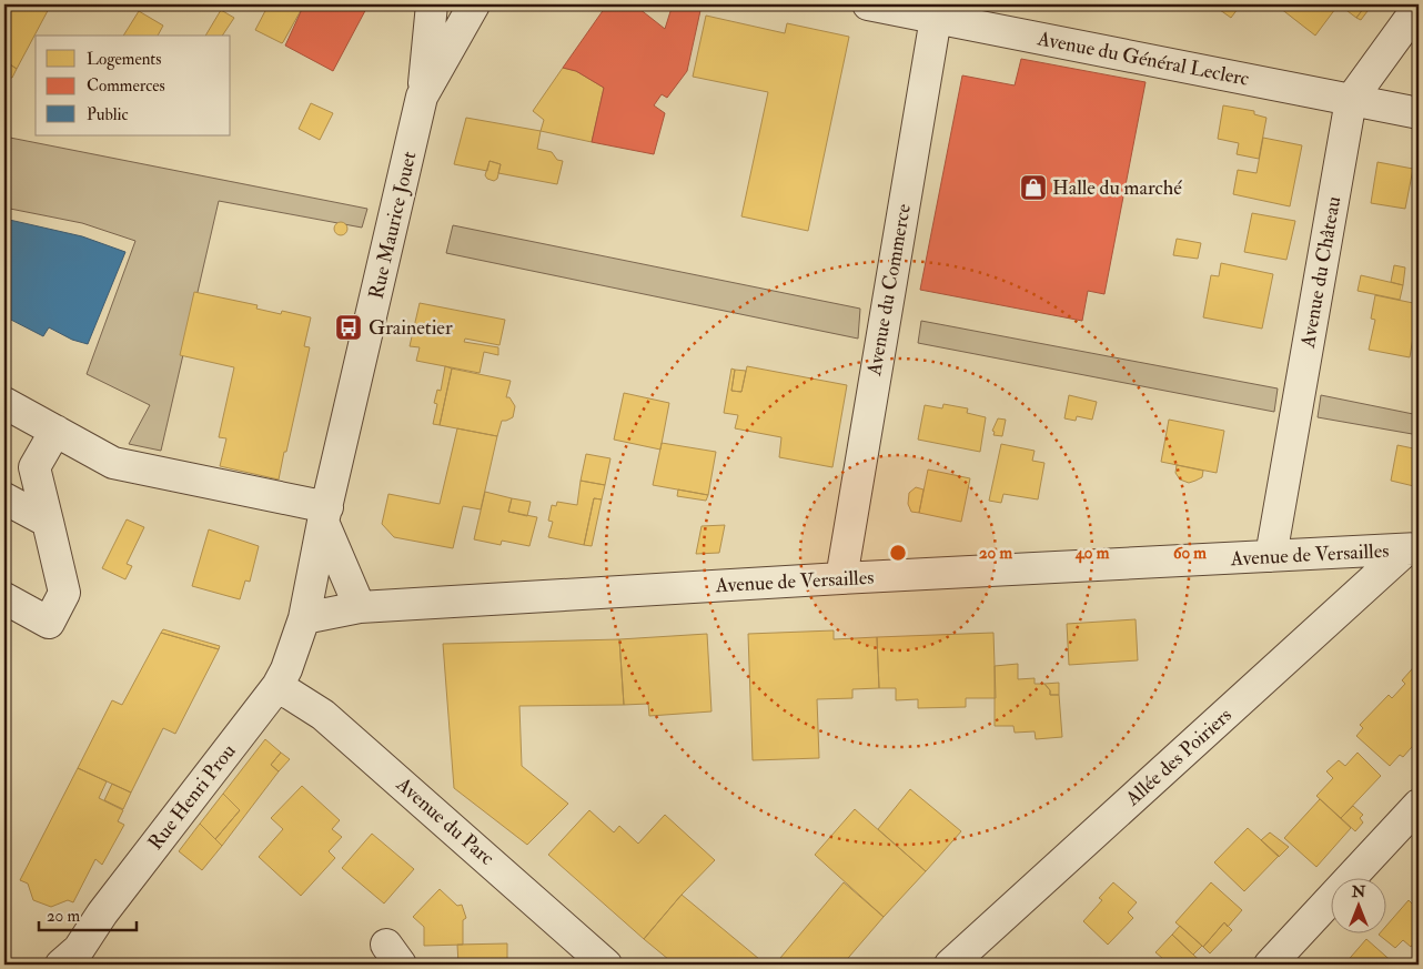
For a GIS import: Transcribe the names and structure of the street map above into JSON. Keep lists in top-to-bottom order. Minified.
{"streets":{"street":["Avenue du Général Leclerc","Rue Maurice Jouet","Avenue du Château","Avenue du Commerce","Avenue de Versailles","Allée des Poiriers","Rue Henri Prou","Avenue du Parc"]},"crossings":[["Avenue du Général Leclerc","Avenue du Château"],["Avenue du Général Leclerc","Avenue du Commerce"],["Rue Maurice Jouet","Avenue de Versailles"],["Rue Maurice Jouet","Rue Henri Prou"],["Avenue du Château","Avenue de Versailles"],["Avenue du Commerce","Avenue de Versailles"],["Avenue de Versailles","Allée des Poiriers"],["Avenue de Versailles","Rue Henri Prou"],["Rue Henri Prou","Avenue du Parc"]],"places":{"shop":["Halle du marché"],"bus stop":["Grainetier"]},"legend":["Logements","Commerces","Public"],"scale_bar":"20 m","north":"top","rings":["20 m","40 m","60 m"]}
